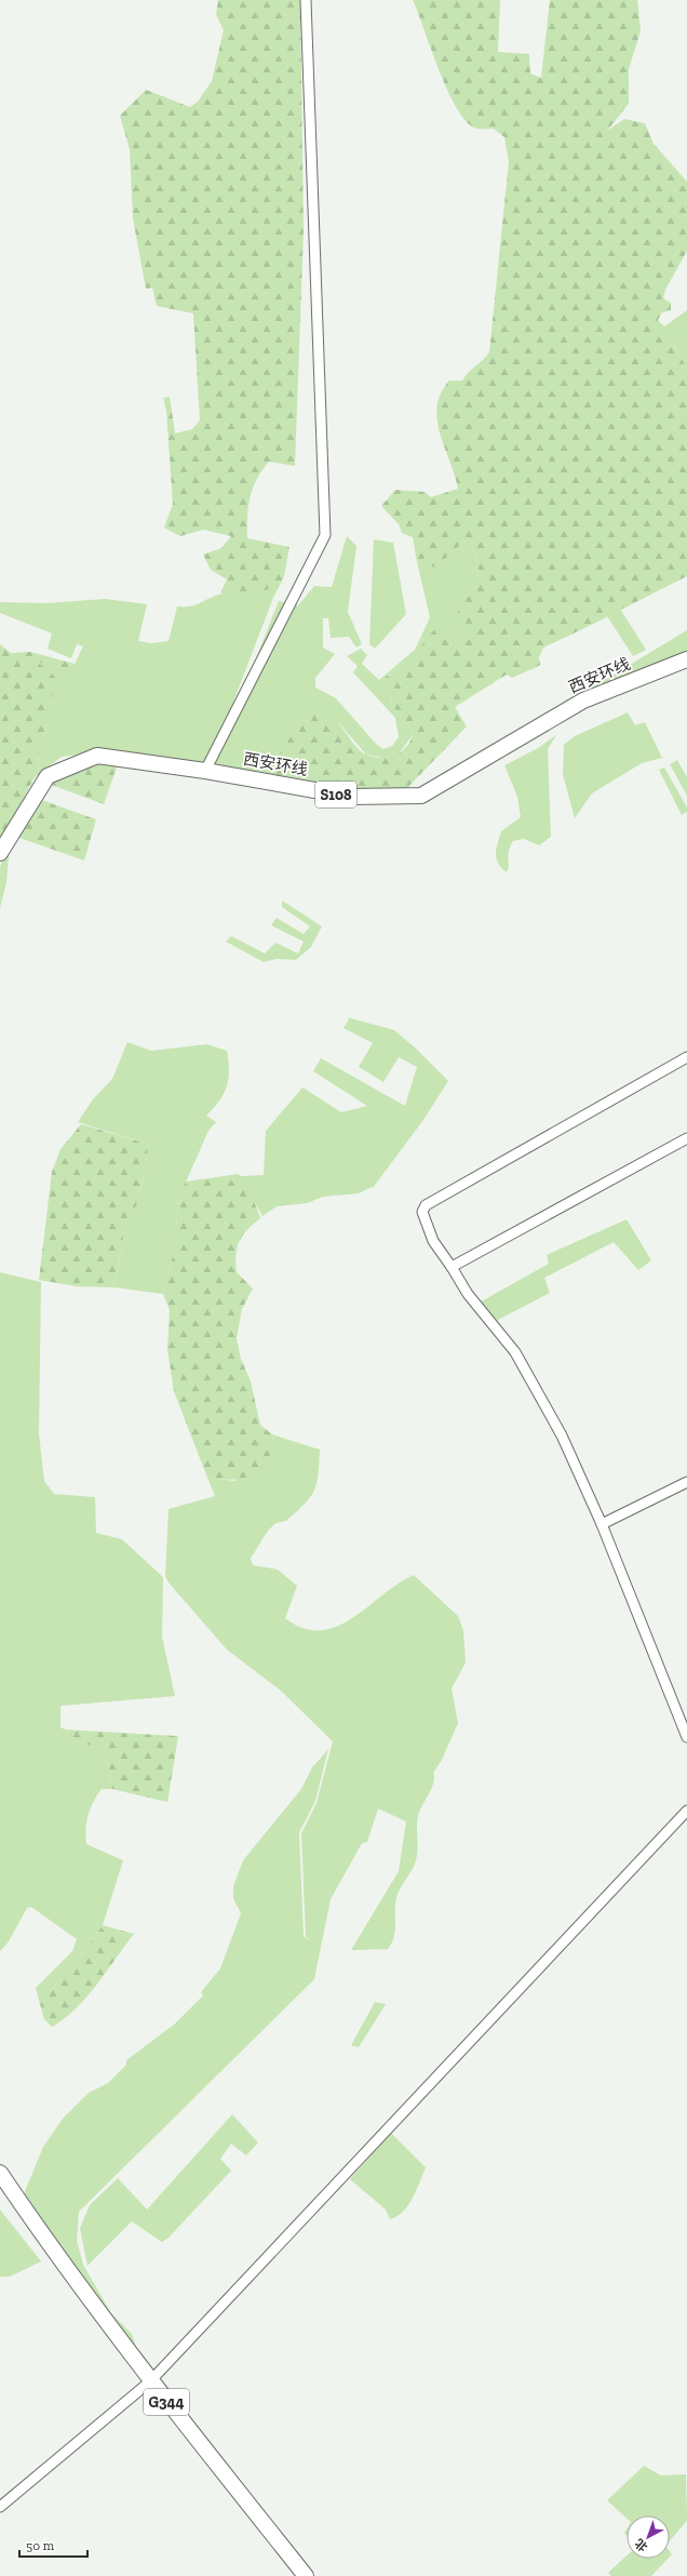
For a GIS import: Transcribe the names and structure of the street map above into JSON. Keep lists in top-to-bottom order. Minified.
{"streets":{"main road":["西安环线","S108","G344"]},"scale_bar":"50 m","north":"bottom left"}
